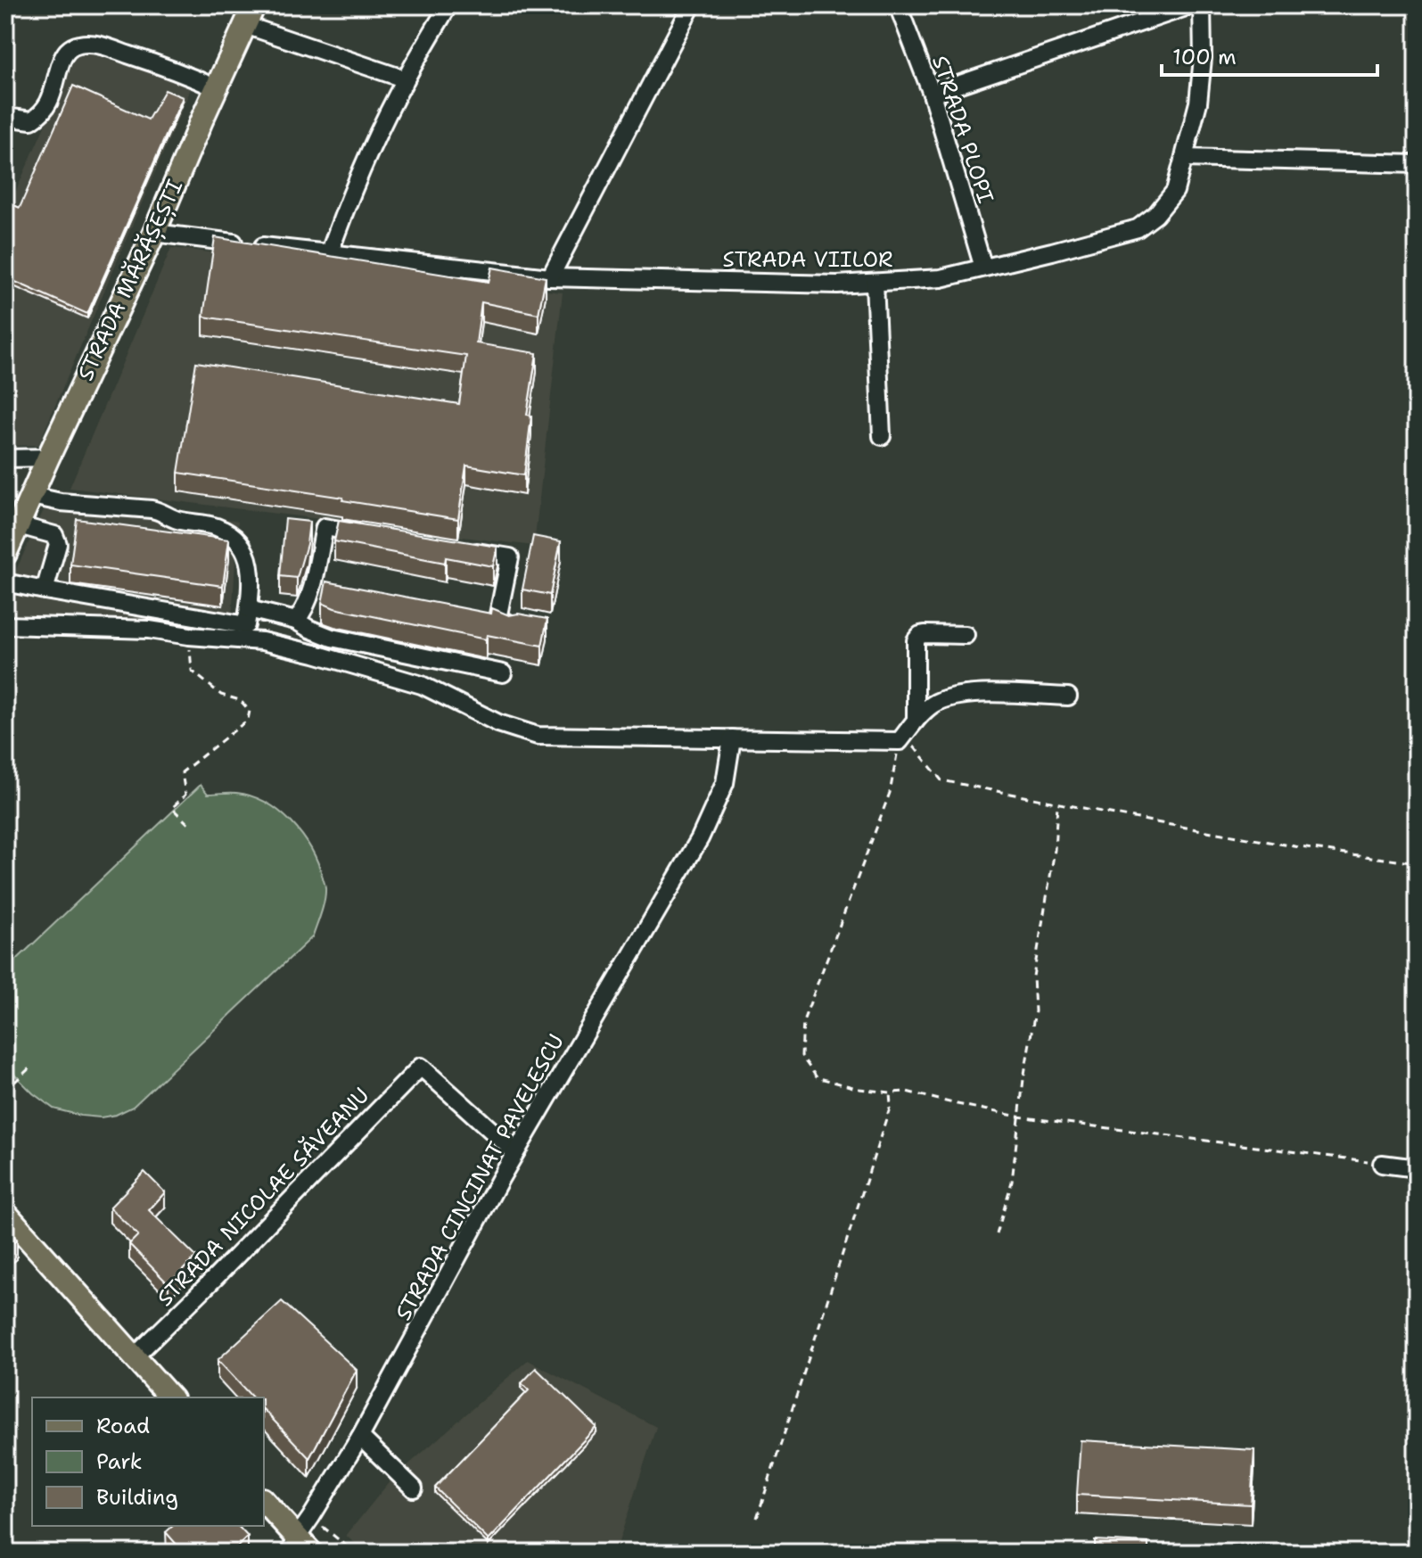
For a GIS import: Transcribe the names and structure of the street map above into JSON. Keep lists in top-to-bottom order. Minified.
{"streets":{"main road":["STRADA MĂRĂȘEȘTI"],"street":["STRADA PLOPI","STRADA VIILOR","STRADA CINCINAT PAVELESCU","STRADA NICOLAE SĂVEANU"]},"crossings":[["STRADA PLOPI","STRADA VIILOR"],["STRADA VIILOR","STRADA MĂRĂȘEȘTI"],["STRADA CINCINAT PAVELESCU","STRADA NICOLAE SĂVEANU"]],"legend":["Road","Park","Building"],"scale_bar":"100 m"}
